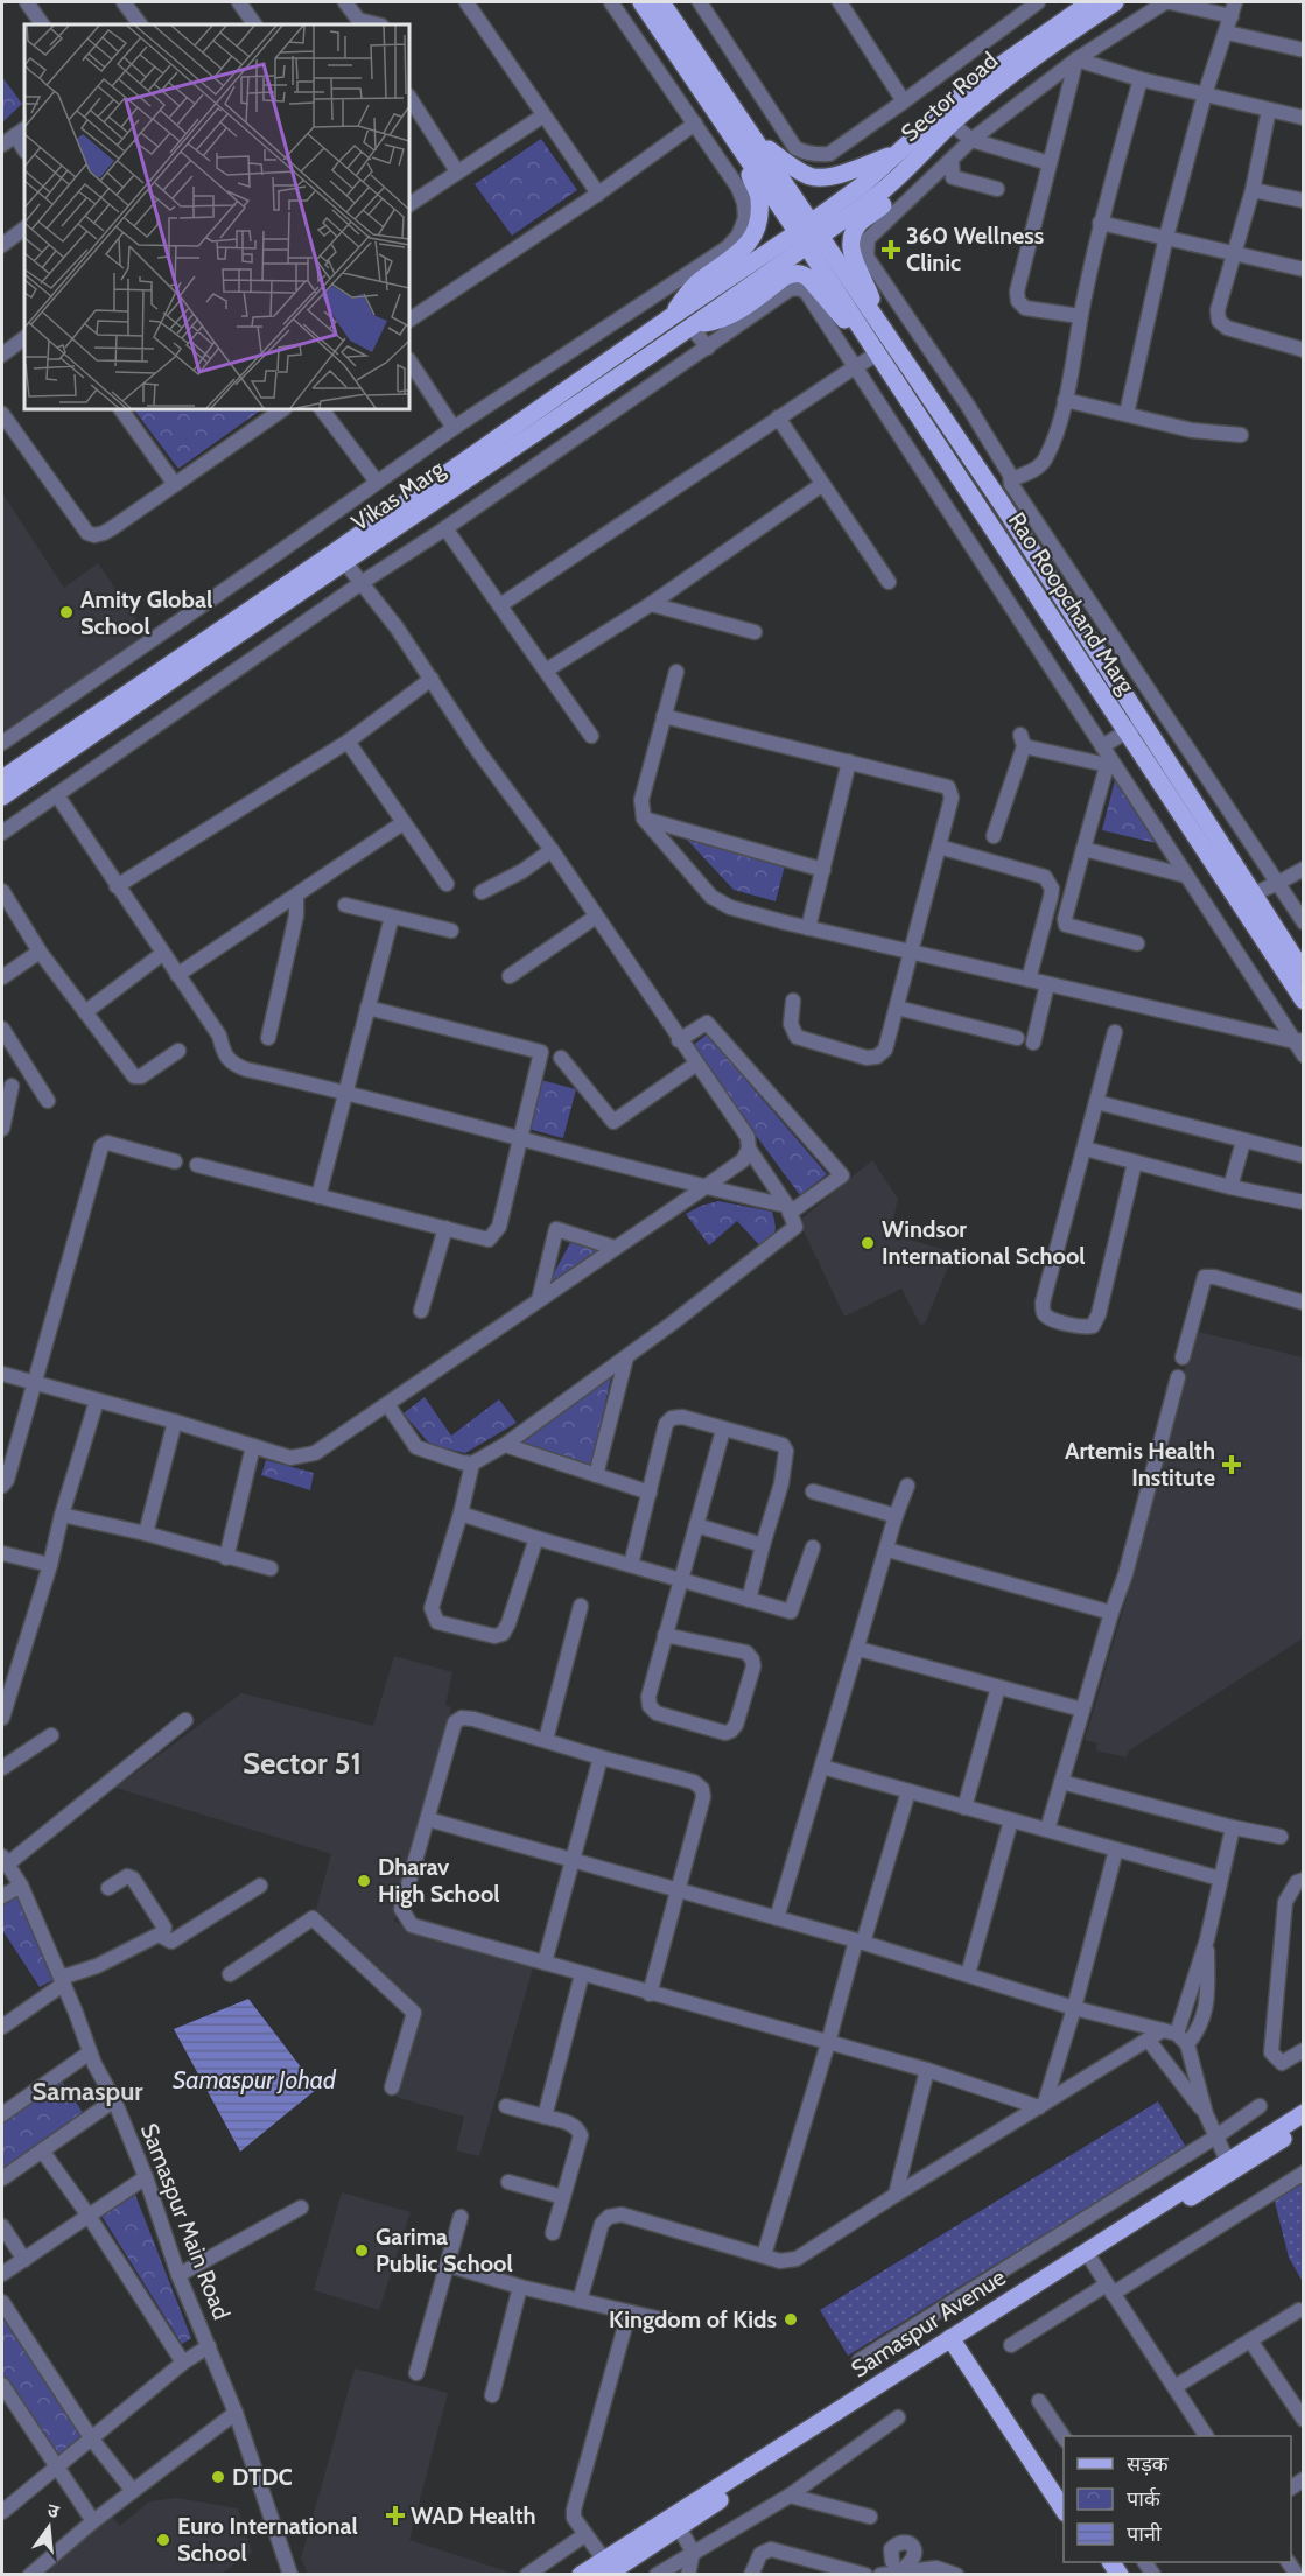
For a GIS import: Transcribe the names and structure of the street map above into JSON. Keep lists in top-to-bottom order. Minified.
{"streets":{"main road":["Sector Road","Vikas Marg","Rao Roopchand Marg","Samaspur Avenue"],"street":["Samaspur Main Road"]},"crossings":[["Sector Road","Vikas Marg"],["Sector Road","Rao Roopchand Marg"],["Vikas Marg","Rao Roopchand Marg"]],"districts":["Sector 51","Samaspur"],"water":["Samaspur Johad"],"places":{"health":["360 Wellness Clinic","Artemis Health Institute","WAD Health"],"other":["Amity Global School","Windsor International School","Dharav High School","Garima Public School","Kingdom of Kids","DTDC","Euro International School"]},"legend":["सड़क","पार्क","पानी"],"north":"top"}
